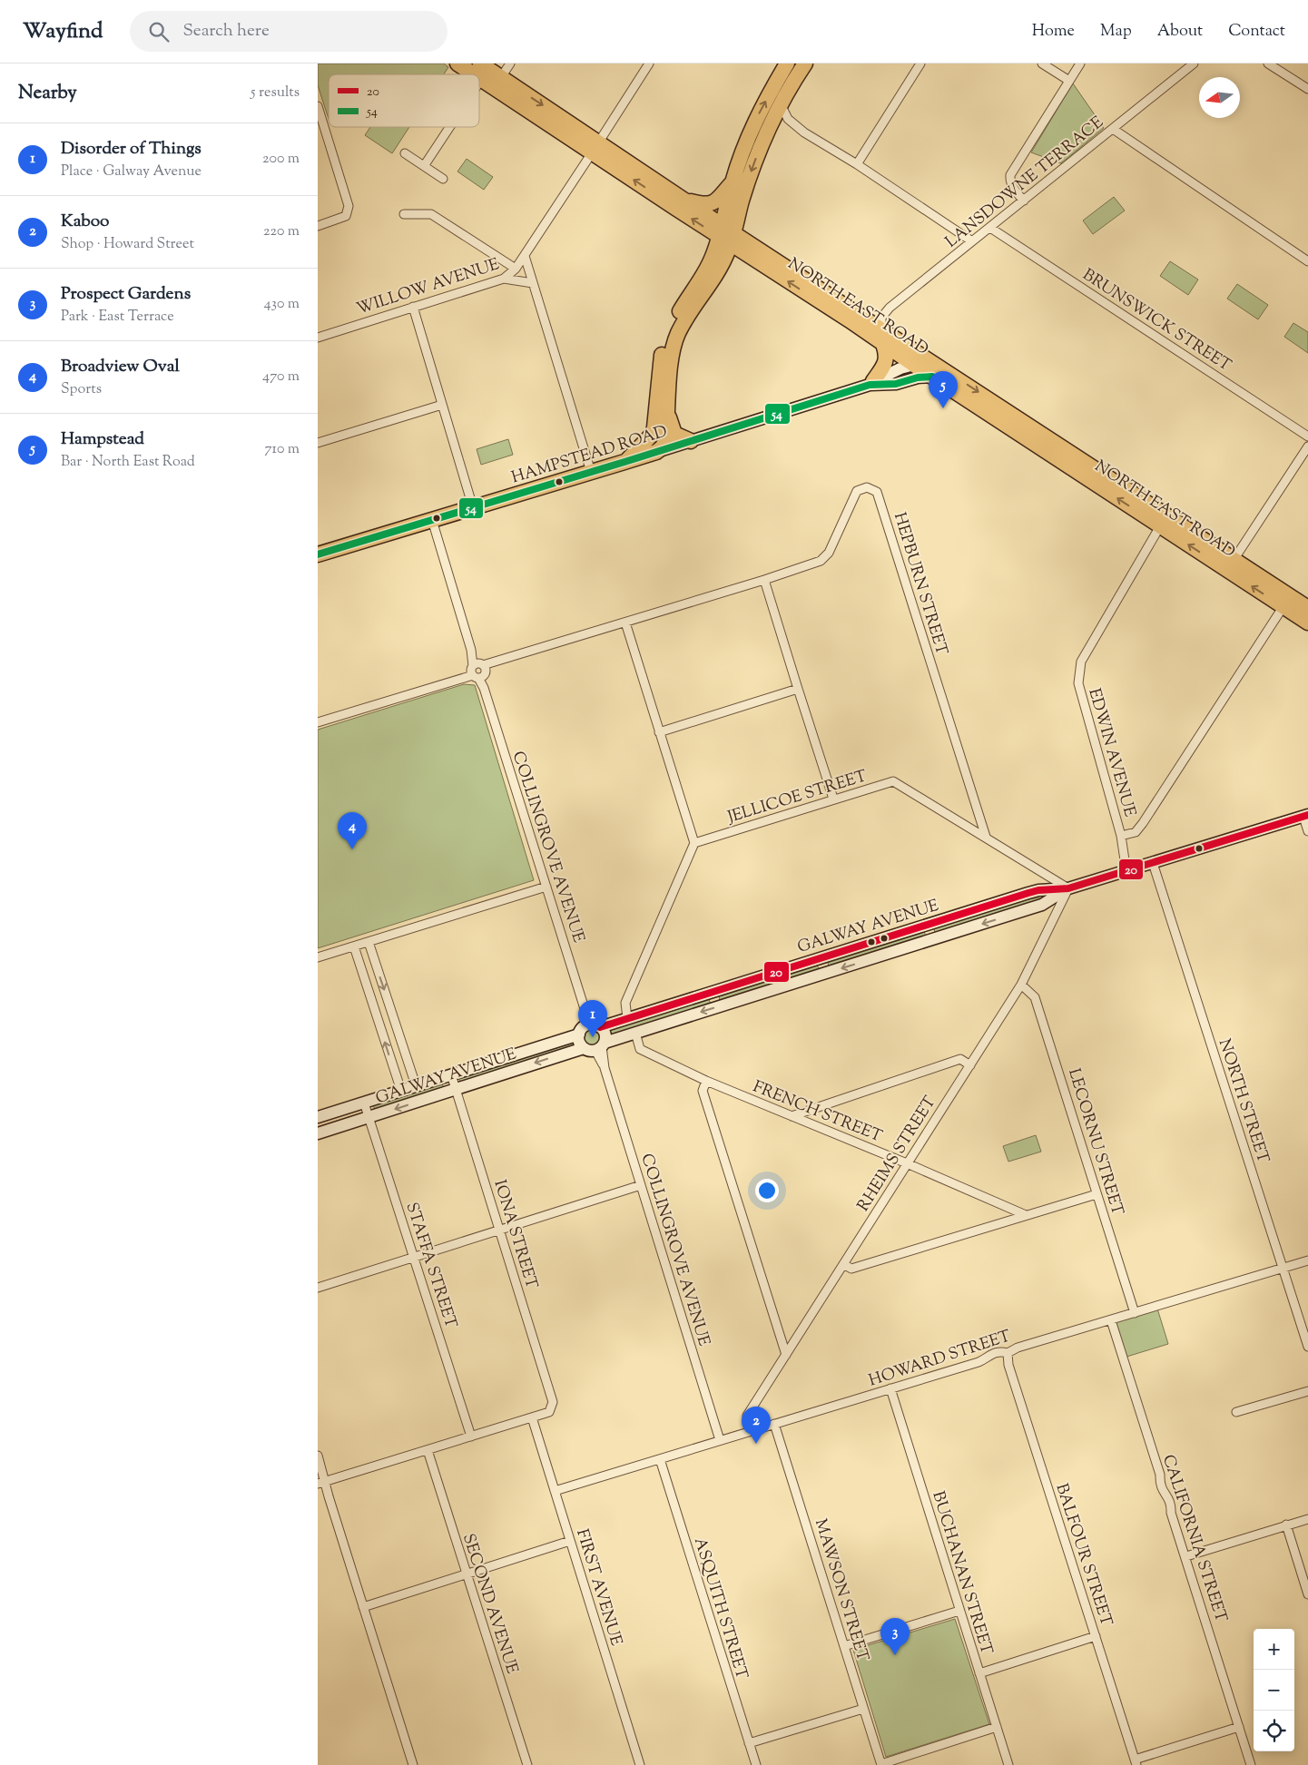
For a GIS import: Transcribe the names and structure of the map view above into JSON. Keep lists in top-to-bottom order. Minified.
{"streets":{"highway":["NORTH EAST ROAD","HAMPSTEAD ROAD"],"street":["LANSDOWNE TERRACE","WILLOW AVENUE","BRUNSWICK STREET","HEPBURN STREET","EDWIN AVENUE","JELLICOE STREET","COLLINGROVE AVENUE","GALWAY AVENUE","NORTH STREET","FRENCH STREET","LECORNU STREET","RHEIMS STREET","IONA STREET","STAFFA STREET","HOWARD STREET","CALIFORNIA STREET","BALFOUR STREET","BUCHANAN STREET","FIRST AVENUE","MAWSON STREET","SECOND AVENUE","ASQUITH STREET"]},"crossings":[["LANSDOWNE TERRACE","NORTH EAST ROAD"],["LANSDOWNE TERRACE","BRUNSWICK STREET"],["WILLOW AVENUE","NORTH EAST ROAD"],["NORTH EAST ROAD","HAMPSTEAD ROAD"],["NORTH EAST ROAD","EDWIN AVENUE"],["HAMPSTEAD ROAD","COLLINGROVE AVENUE"],["HEPBURN STREET","JELLICOE STREET"],["EDWIN AVENUE","GALWAY AVENUE"],["JELLICOE STREET","GALWAY AVENUE"],["JELLICOE STREET","RHEIMS STREET"],["COLLINGROVE AVENUE","GALWAY AVENUE"],["COLLINGROVE AVENUE","HOWARD STREET"],["GALWAY AVENUE","NORTH STREET"],["GALWAY AVENUE","FRENCH STREET"],["GALWAY AVENUE","RHEIMS STREET"],["GALWAY AVENUE","IONA STREET"],["GALWAY AVENUE","STAFFA STREET"],["NORTH STREET","HOWARD STREET"],["FRENCH STREET","RHEIMS STREET"],["LECORNU STREET","RHEIMS STREET"],["LECORNU STREET","HOWARD STREET"],["RHEIMS STREET","HOWARD STREET"],["IONA STREET","FIRST AVENUE"],["HOWARD STREET","CALIFORNIA STREET"],["HOWARD STREET","BALFOUR STREET"],["HOWARD STREET","BUCHANAN STREET"],["HOWARD STREET","FIRST AVENUE"],["HOWARD STREET","MAWSON STREET"],["HOWARD STREET","ASQUITH STREET"]],"lines":["transit line 54","transit line 20"],"legend":["20","54"],"north":"left","page":{"header":"Wayfind","search":"Search here","nav":["Home","Map","About","Contact"],"heading":["Nearby","5 results"],"list":[{"mark":"1","name":"Disorder of Things","note":"Place · Galway Avenue","value":"200 m"},{"mark":"2","name":"Kaboo","note":"Shop · Howard Street","value":"220 m"},{"mark":"3","name":"Prospect Gardens","note":"Park · East Terrace","value":"430 m"},{"mark":"4","name":"Broadview Oval","note":"Sports","value":"470 m"},{"mark":"5","name":"Hampstead","note":"Bar · North East Road","value":"710 m"}],"pins":["5","4","1","2","3"],"map_buttons":["+","−"]}}
